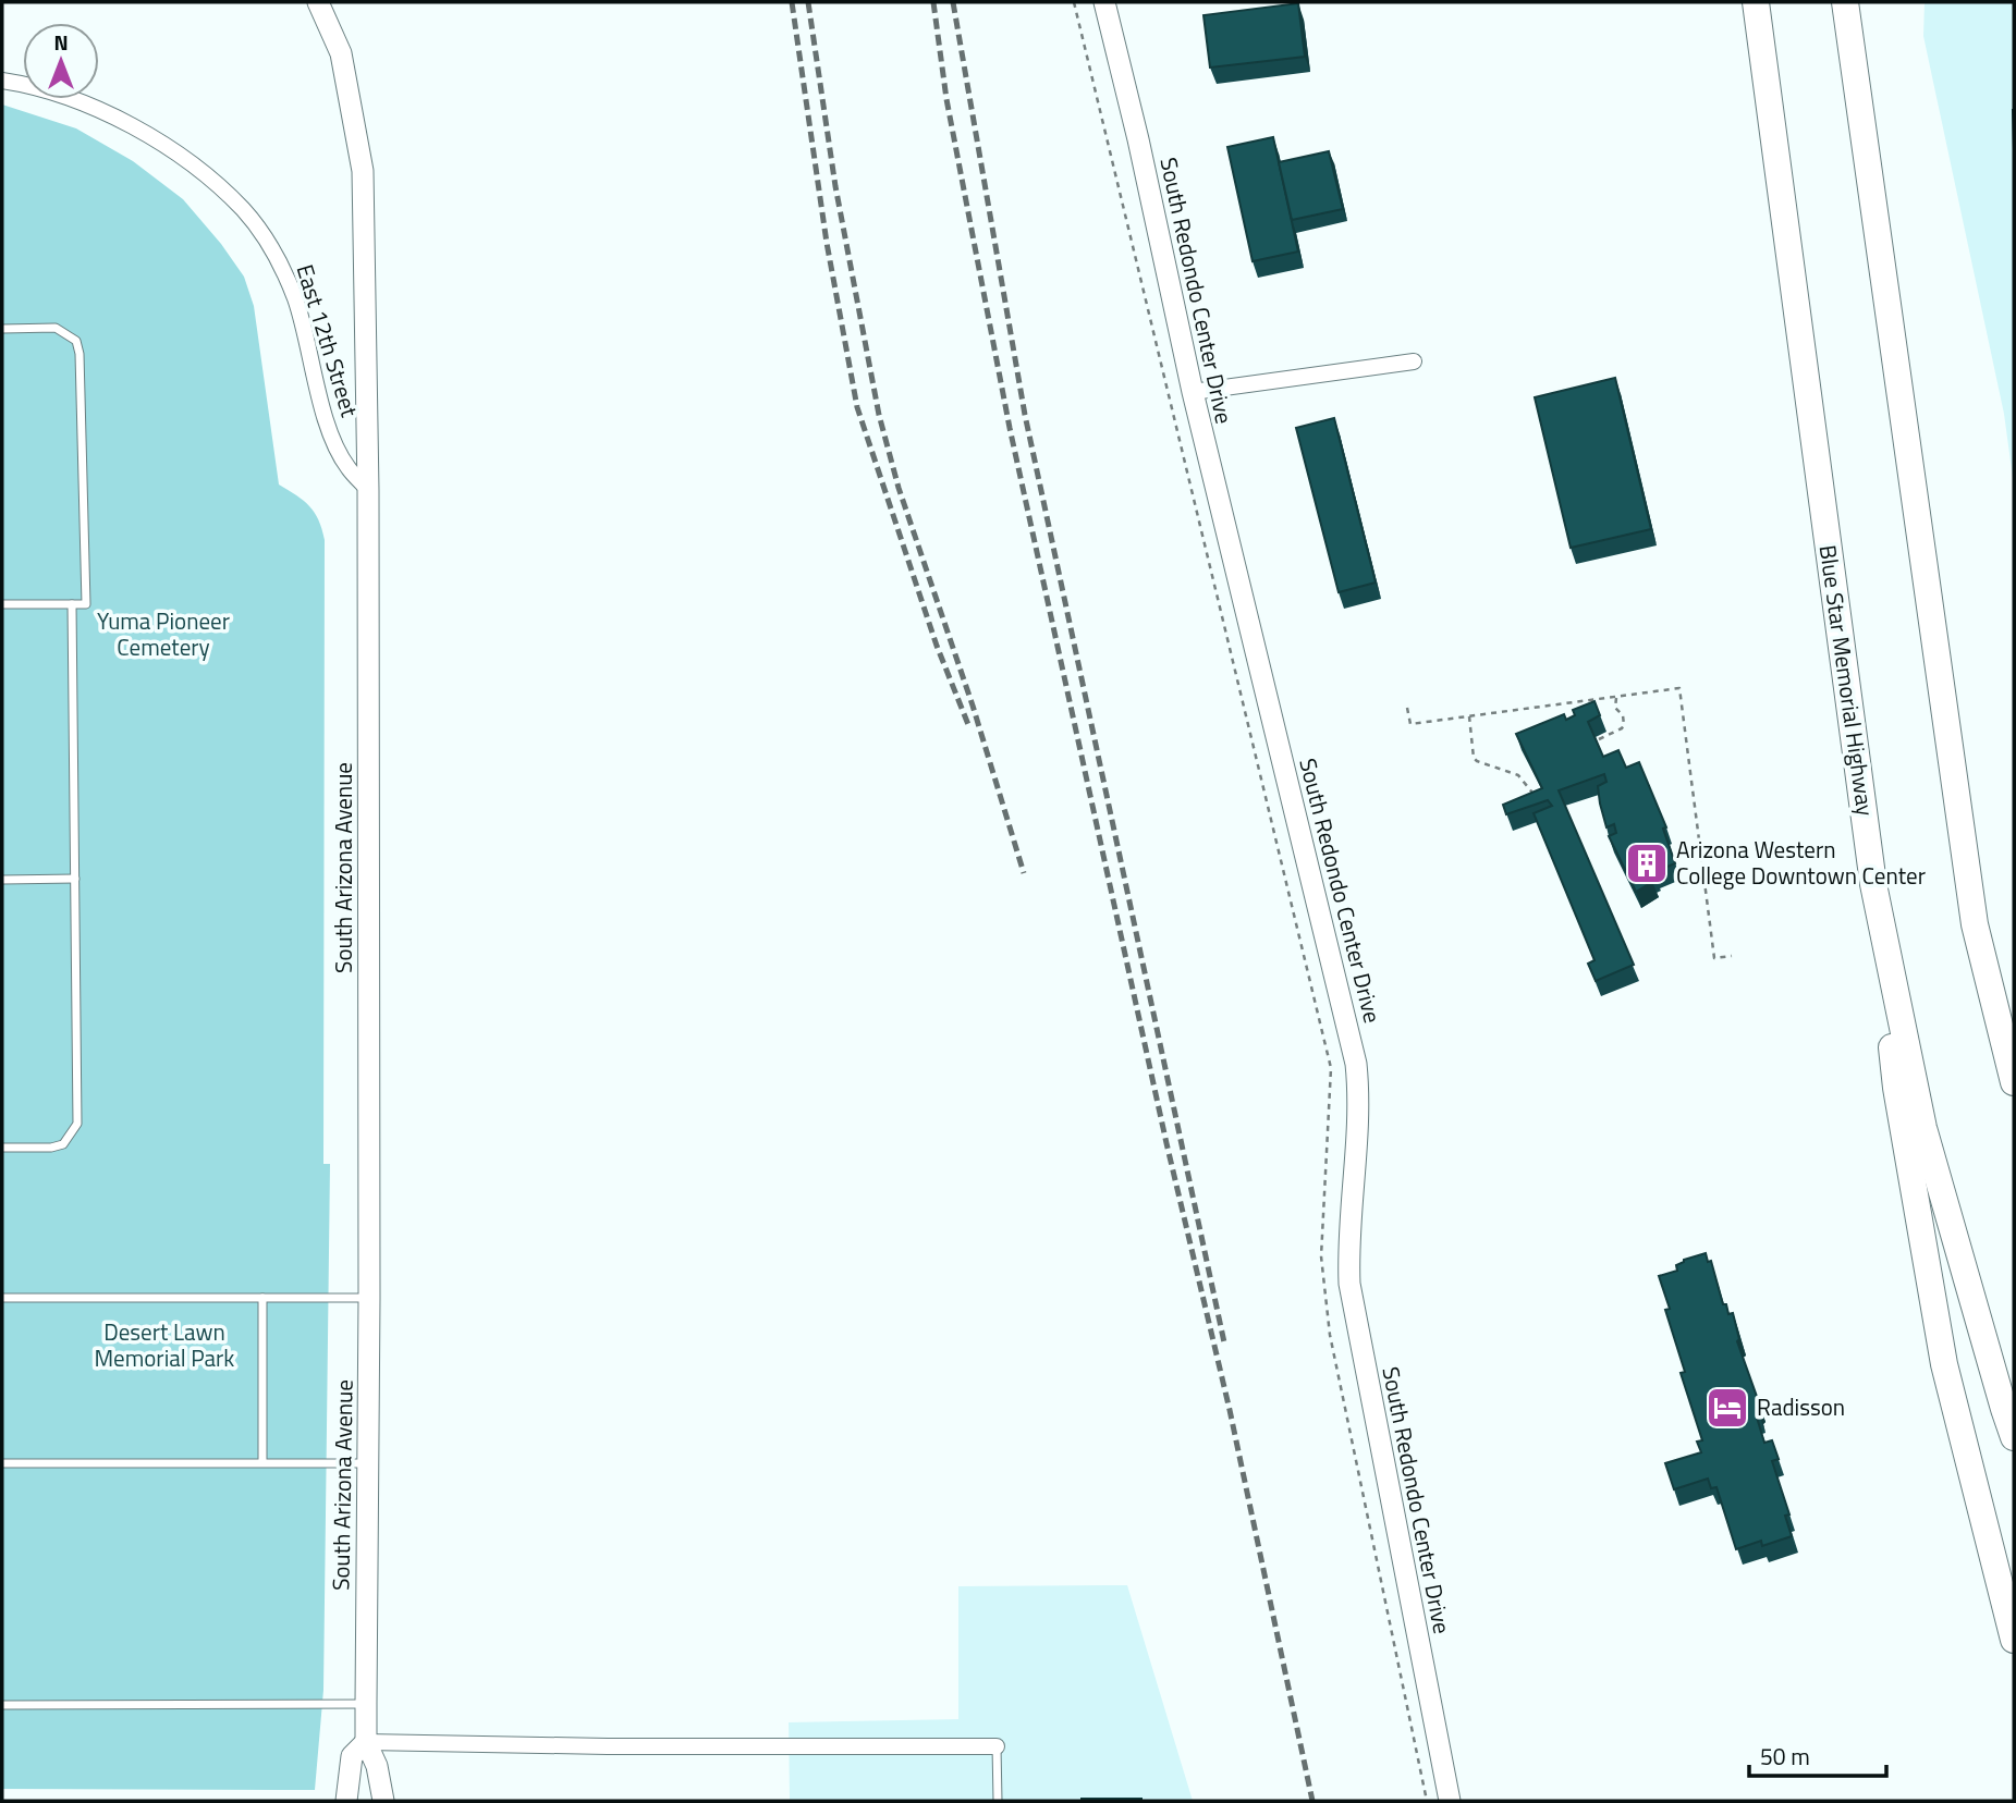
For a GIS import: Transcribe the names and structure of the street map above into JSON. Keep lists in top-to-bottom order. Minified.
{"streets":{"highway":["Blue Star Memorial Highway"],"street":["South Redondo Center Drive","East 12th Street","South Arizona Avenue"]},"crossings":[["East 12th Street","South Arizona Avenue"]],"parks":["Yuma Pioneer Cemetery","Desert Lawn Memorial Park"],"places":{"building":["Arizona Western College Downtown Center"],"hotel":["Radisson"]},"scale_bar":"50 m","north":"top"}
